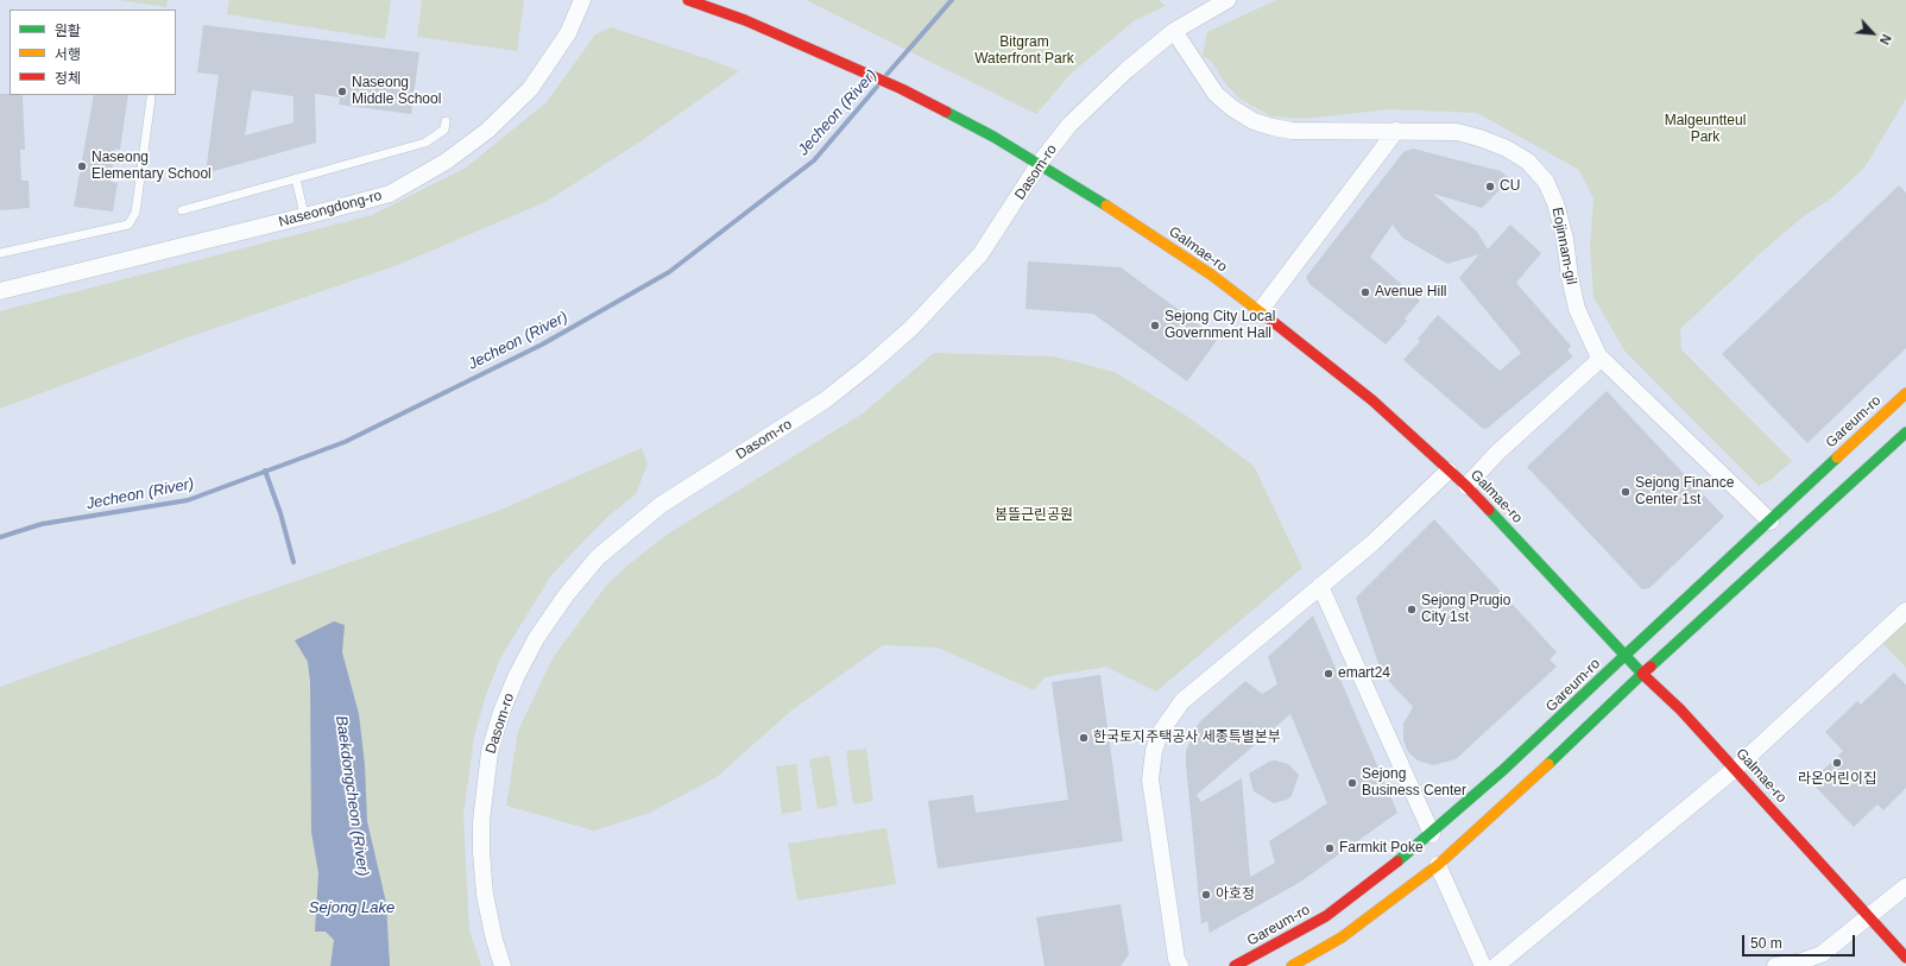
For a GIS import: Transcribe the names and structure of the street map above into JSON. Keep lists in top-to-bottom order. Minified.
{"streets":{"main road":["Galmae-ro","Gareum-ro"],"street":["Dasom-ro","Naseongdong-ro","Eojinnam-gil"]},"crossings":[["Dasom-ro","Eojinnam-gil"],["Dasom-ro","Galmae-ro"],["Eojinnam-gil","Gareum-ro"],["Galmae-ro","Gareum-ro"]],"water":["Jecheon (River)","Baekdongcheon (River)","Sejong Lake"],"parks":["Bitgram Waterfront Park","Malgeuntteul Park","봄뜰근린공원"],"places":["Naseong Middle School","Naseong Elementary School","CU","Avenue Hill","Sejong City Local Government Hall","Sejong Finance Center 1st","Sejong Prugio City 1st","emart24","한국토지주택공사 세종특별본부","라온어린이집","Sejong Business Center","Farmkit Poke","아호정"],"legend":["원활","서행","정체"],"scale_bar":"50 m","north":"bottom right"}
